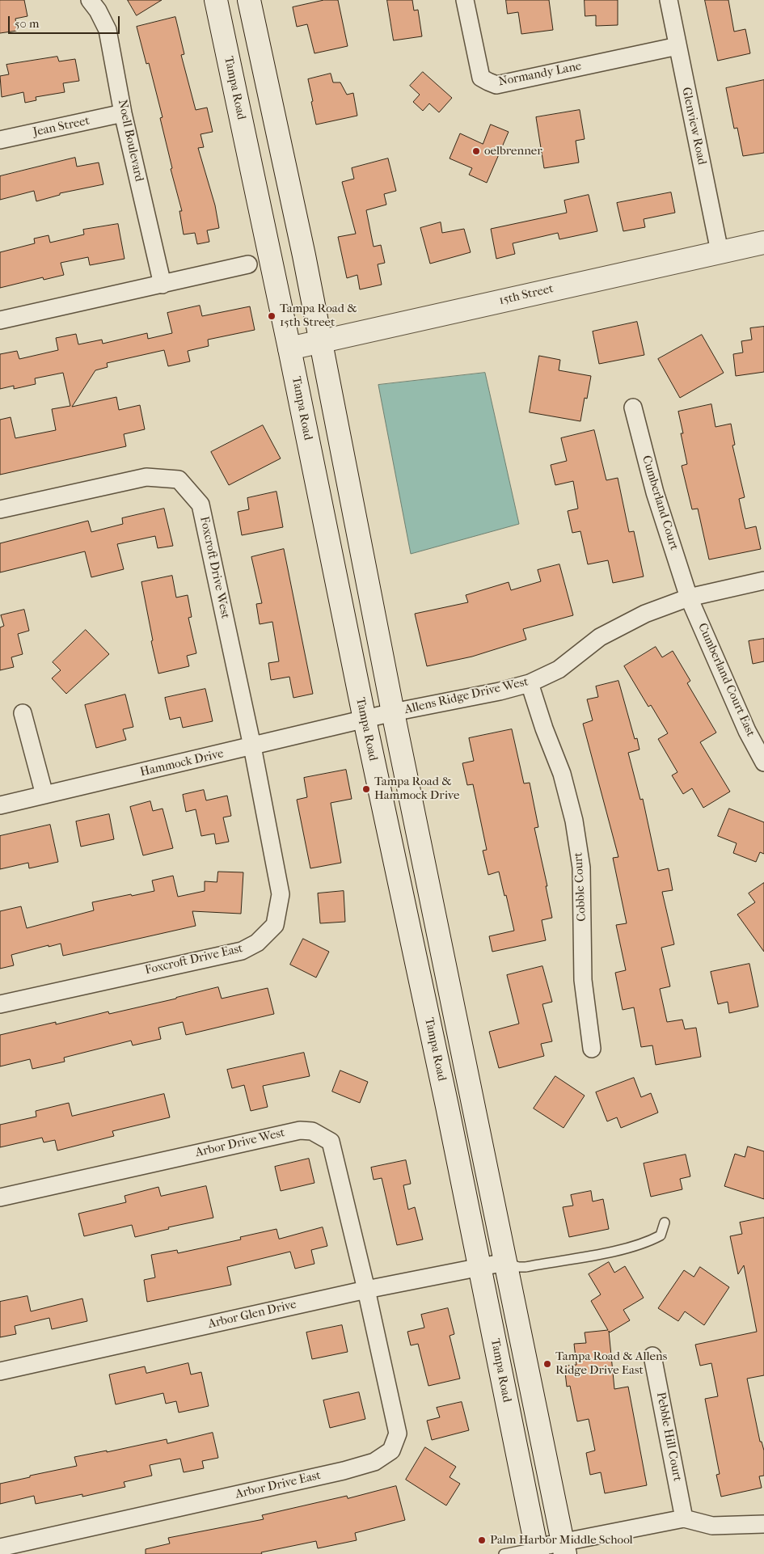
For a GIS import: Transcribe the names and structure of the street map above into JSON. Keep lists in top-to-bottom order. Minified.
{"streets":{"main road":["Tampa Road","15th Street"],"street":["Normandy Lane","Glenview Road","Jean Street","Noell Boulevard","Cumberland Court","Foxcroft Drive West","Cumberland Court East","Allens Ridge Drive West","Hammock Drive","Cobble Court","Foxcroft Drive East","Arbor Drive West","Arbor Glen Drive","Pebble Hill Court","Arbor Drive East"]},"crossings":[["Normandy Lane","Glenview Road"],["Tampa Road","15th Street"],["Tampa Road","Allens Ridge Drive West"],["Tampa Road","Hammock Drive"],["Tampa Road","Arbor Glen Drive"],["Glenview Road","15th Street"],["Jean Street","Noell Boulevard"],["Cumberland Court","Cumberland Court East"],["Cumberland Court","Allens Ridge Drive West"],["Foxcroft Drive West","Hammock Drive"],["Foxcroft Drive West","Foxcroft Drive East"],["Cumberland Court East","Allens Ridge Drive West"],["Allens Ridge Drive West","Hammock Drive"],["Allens Ridge Drive West","Cobble Court"],["Hammock Drive","Foxcroft Drive East"],["Arbor Drive West","Arbor Glen Drive"],["Arbor Drive West","Arbor Drive East"],["Arbor Glen Drive","Arbor Drive East"]],"places":["oelbrenner","Tampa Road & 15th Street","Tampa Road & Hammock Drive","Tampa Road & Allens Ridge Drive East","Palm Harbor Middle School"],"scale_bar":"50 m"}
